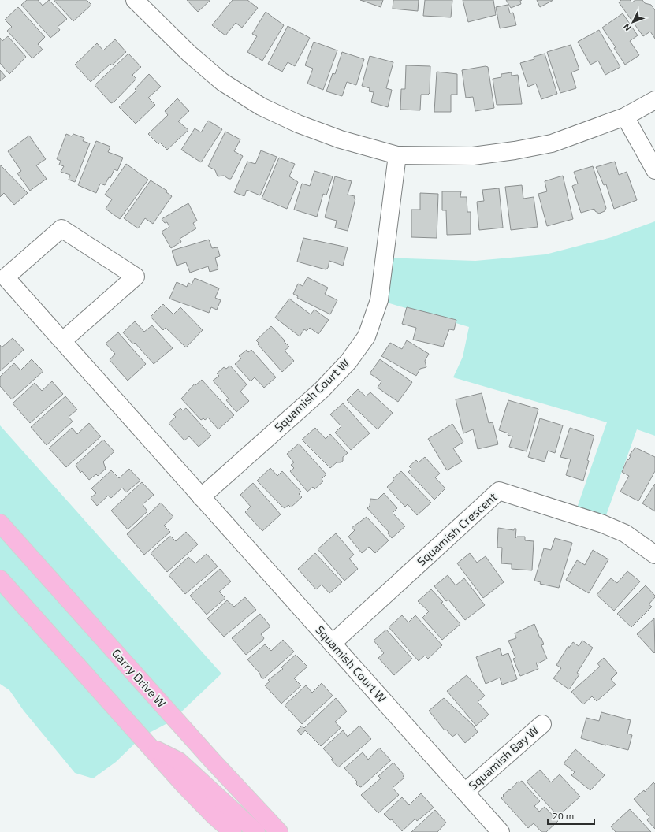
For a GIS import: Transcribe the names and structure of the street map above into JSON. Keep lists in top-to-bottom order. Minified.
{"streets":{"main road":["Garry Drive W"],"street":["Squamish Court W","Squamish Crescent","Squamish Bay W"]},"crossings":[["Squamish Court W","Squamish Crescent"],["Squamish Court W","Squamish Bay W"]],"scale_bar":"20 m","north":"bottom left"}
